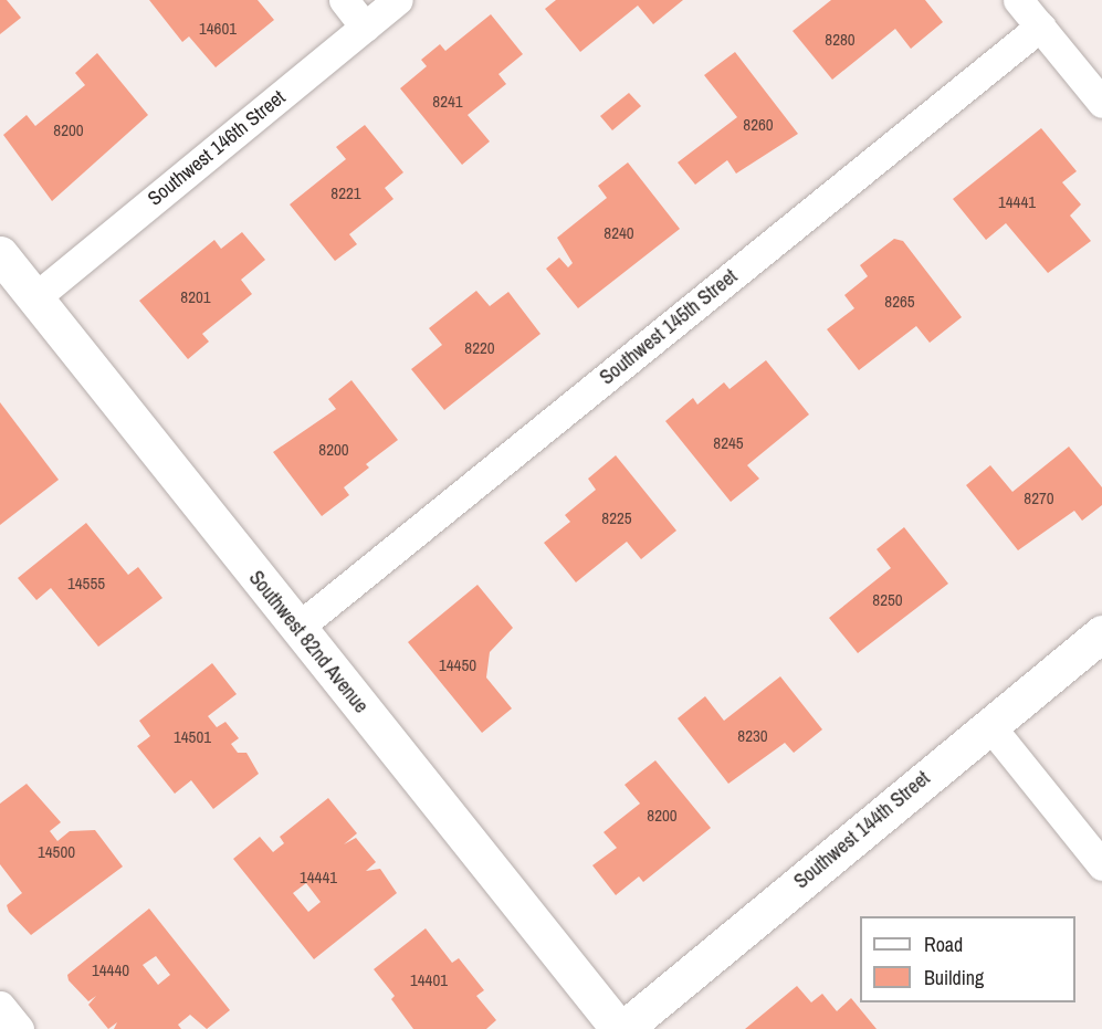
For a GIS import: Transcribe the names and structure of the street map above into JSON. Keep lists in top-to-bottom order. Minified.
{"streets":{"street":["Southwest 146th Street","Southwest 145th Street","Southwest 82nd Avenue","Southwest 144th Street"]},"crossings":[["Southwest 146th Street","Southwest 82nd Avenue"],["Southwest 145th Street","Southwest 82nd Avenue"],["Southwest 82nd Avenue","Southwest 144th Street"]],"house_numbers":["14601","8280","8241","8260","8200","8221","14441","8240","8201","8265","8220","8245","8200","8270","8225","14555","8250","14450","8230","14501","8200","14500","14441","14440","14401"],"legend":["Road","Building"]}
